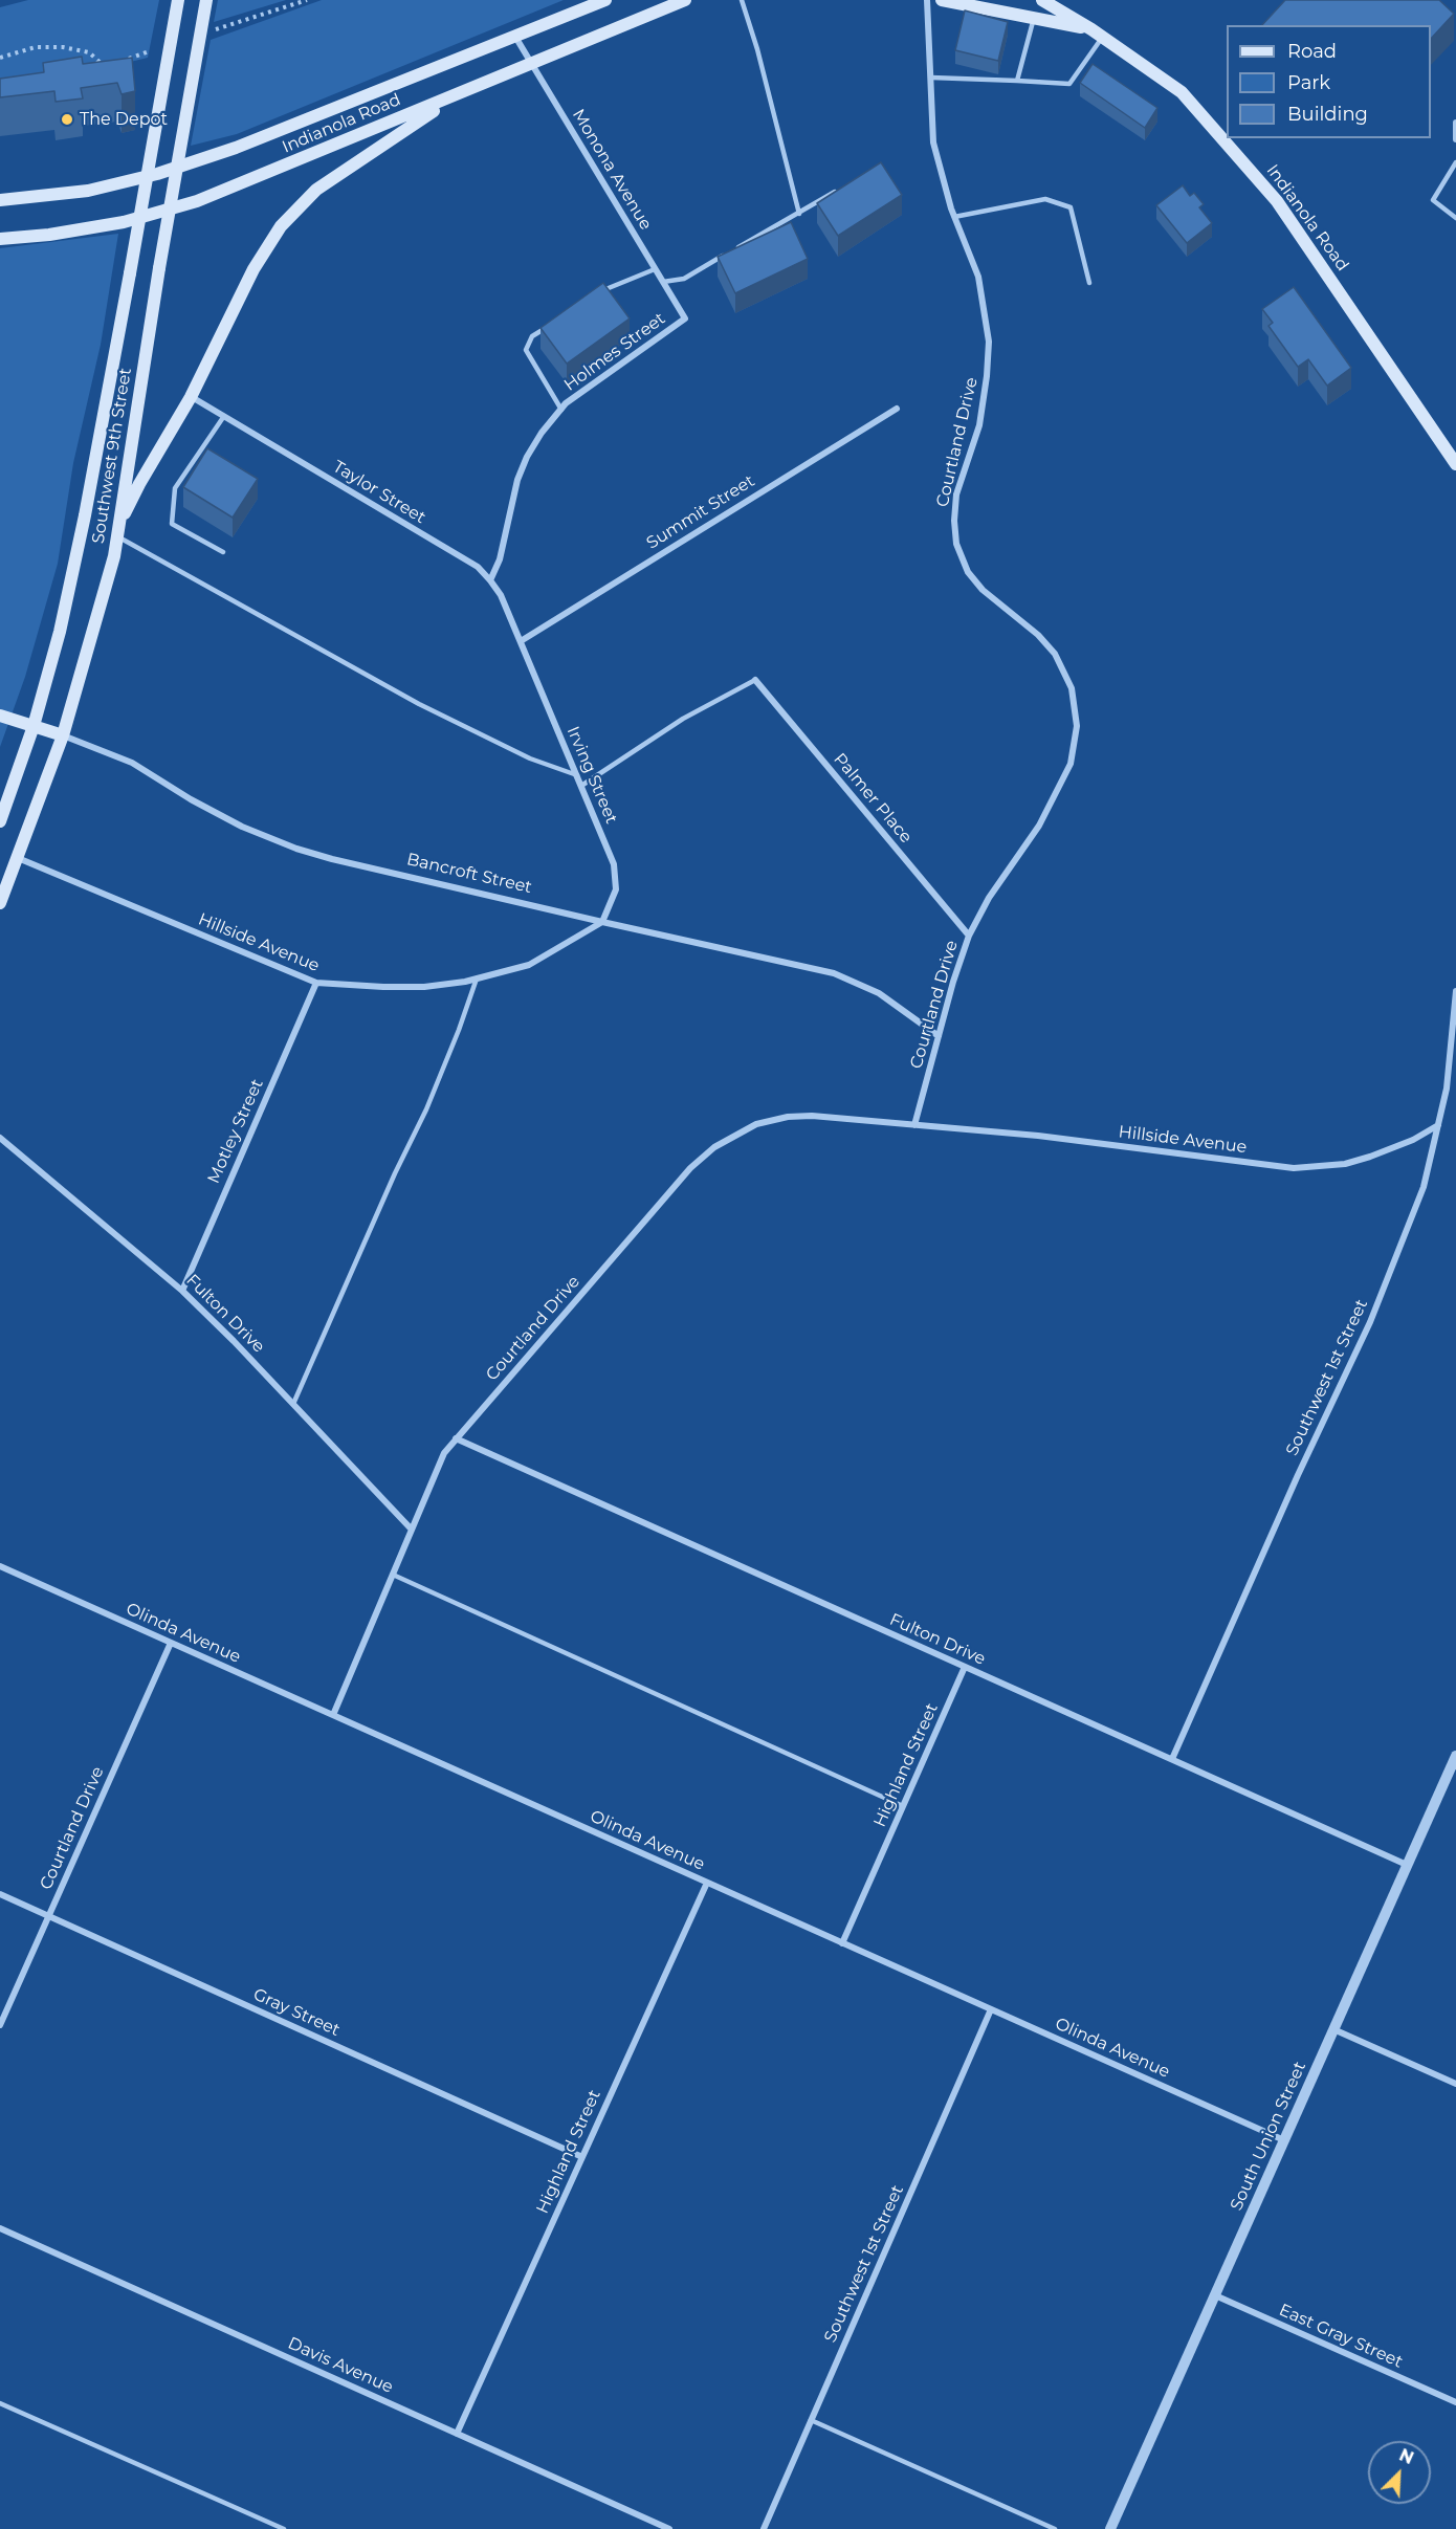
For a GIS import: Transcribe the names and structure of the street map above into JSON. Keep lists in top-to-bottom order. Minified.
{"streets":{"main road":["Indianola Road","Southwest 9th Street","Bancroft Street"],"street":["Monona Avenue","Holmes Street","Courtland Drive","Taylor Street","Summit Street","Irving Street","Palmer Place","Hillside Avenue","Motley Street","Fulton Drive","Southwest 1st Street","Olinda Avenue","Highland Street","Gray Street","South Union Street","East Gray Street","Davis Avenue"]},"crossings":[["Indianola Road","Monona Avenue"],["Monona Avenue","Holmes Street"],["Holmes Street","Taylor Street"],["Courtland Drive","Palmer Place"],["Courtland Drive","Bancroft Street"],["Courtland Drive","Hillside Avenue"],["Courtland Drive","Fulton Drive"],["Courtland Drive","Olinda Avenue"],["Courtland Drive","Gray Street"],["Southwest 9th Street","Bancroft Street"],["Southwest 9th Street","Hillside Avenue"],["Taylor Street","Summit Street"],["Taylor Street","Irving Street"],["Summit Street","Irving Street"],["Irving Street","Bancroft Street"],["Irving Street","Hillside Avenue"],["Bancroft Street","Hillside Avenue"],["Hillside Avenue","Motley Street"],["Hillside Avenue","Southwest 1st Street"],["Motley Street","Fulton Drive"],["Fulton Drive","Southwest 1st Street"],["Fulton Drive","Highland Street"],["Fulton Drive","South Union Street"],["Southwest 1st Street","Olinda Avenue"],["Olinda Avenue","Highland Street"],["Olinda Avenue","South Union Street"],["Highland Street","Gray Street"],["Highland Street","Davis Avenue"],["South Union Street","East Gray Street"]],"places":["The Depot"],"legend":["Road","Park","Building"],"north":"top right"}
